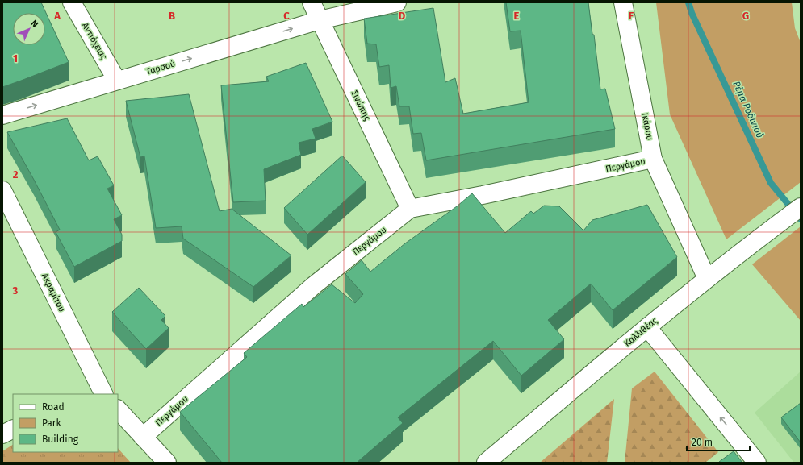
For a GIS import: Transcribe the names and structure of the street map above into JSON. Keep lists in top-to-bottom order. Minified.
{"streets":{"street":["Αντιόχειας","Ταρσού","Σινώπης","Ικάρου","Περγάμου","Ακραμίτου","Καλλιθέας"]},"crossings":[["Αντιόχειας","Ταρσού"],["Ταρσού","Σινώπης"],["Σινώπης","Περγάμου"],["Ικάρου","Περγάμου"],["Ικάρου","Καλλιθέας"]],"one_way":["Ταρσού"],"water":["Ρέμα Ροδινιού"],"legend":["Road","Park","Building"],"scale_bar":"20 m","north":"top right","grid":{"columns":["A","B","C","D","E","F","G"],"rows":["1","2","3"]}}
